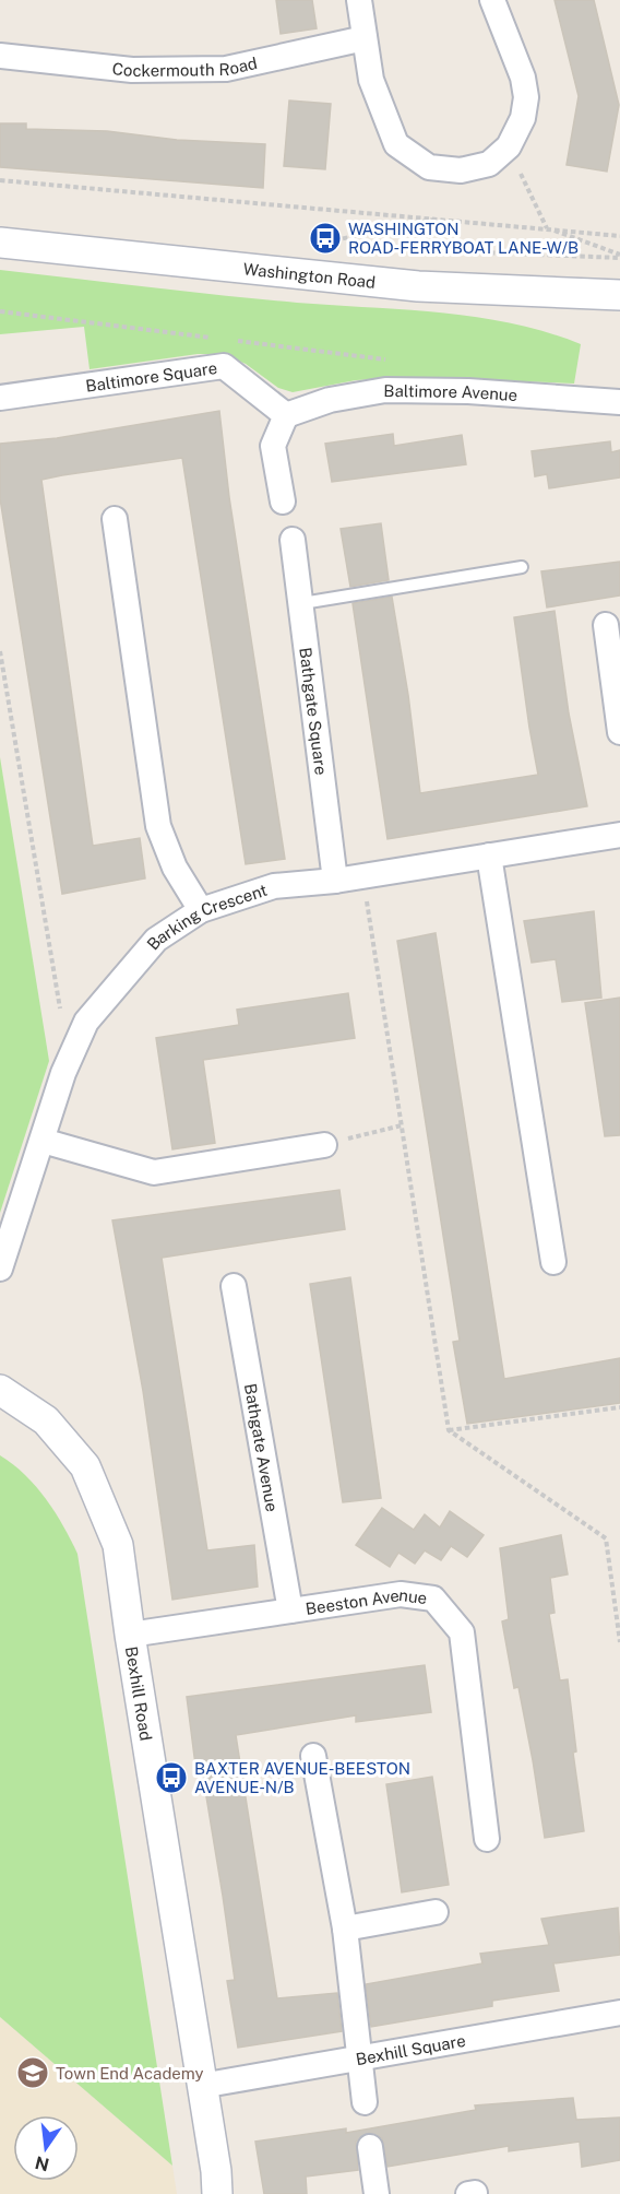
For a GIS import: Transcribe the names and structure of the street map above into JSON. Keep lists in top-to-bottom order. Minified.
{"streets":{"street":["Cockermouth Road","Washington Road","Baltimore Square","Baltimore Avenue","Bathgate Square","Barking Crescent","Bathgate Avenue","Beeston Avenue","Bexhill Road","Bexhill Square"]},"crossings":[["Baltimore Square","Baltimore Avenue"],["Bathgate Square","Barking Crescent"],["Bathgate Avenue","Beeston Avenue"],["Beeston Avenue","Bexhill Road"],["Bexhill Road","Bexhill Square"]],"places":{"bus stop":["WASHINGTON ROAD-FERRYBOAT LANE-W/B","BAXTER AVENUE-BEESTON AVENUE-N/B"],"school or university":["Town End Academy"]},"north":"bottom"}
